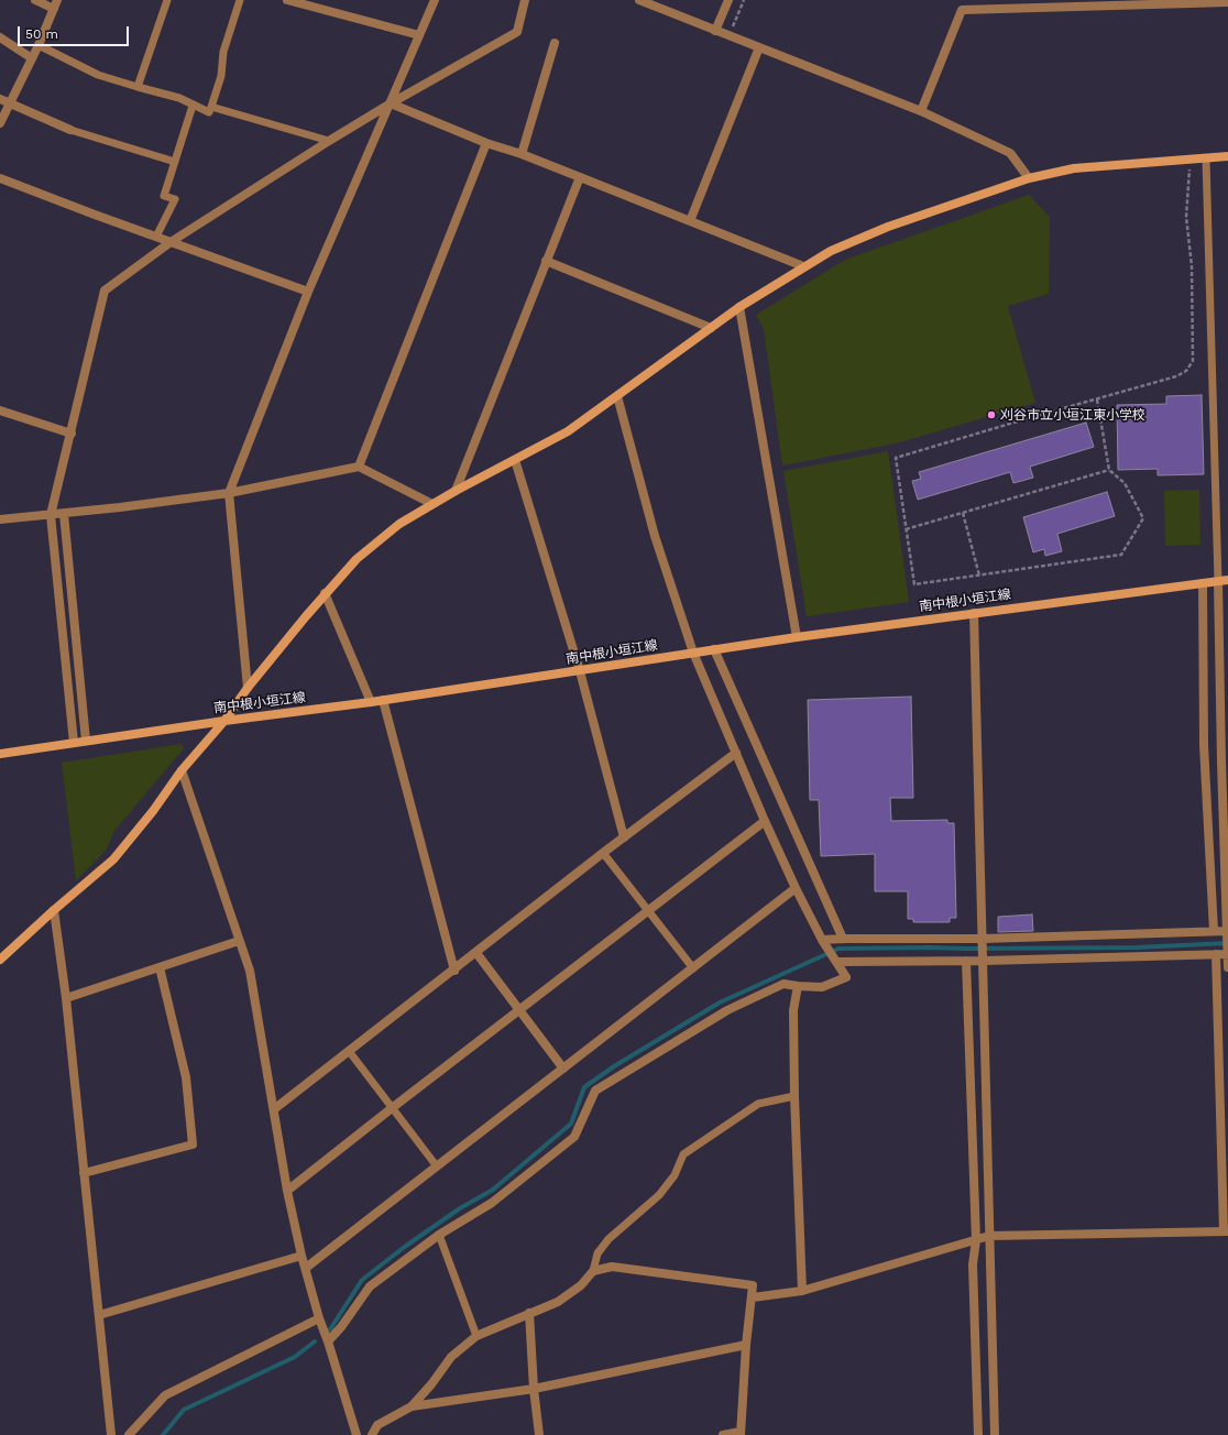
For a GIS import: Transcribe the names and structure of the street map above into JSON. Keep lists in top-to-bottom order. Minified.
{"streets":{"street":["南中根小垣江線"]},"places":["刈谷市立小垣江東小学校"],"scale_bar":"50 m"}
